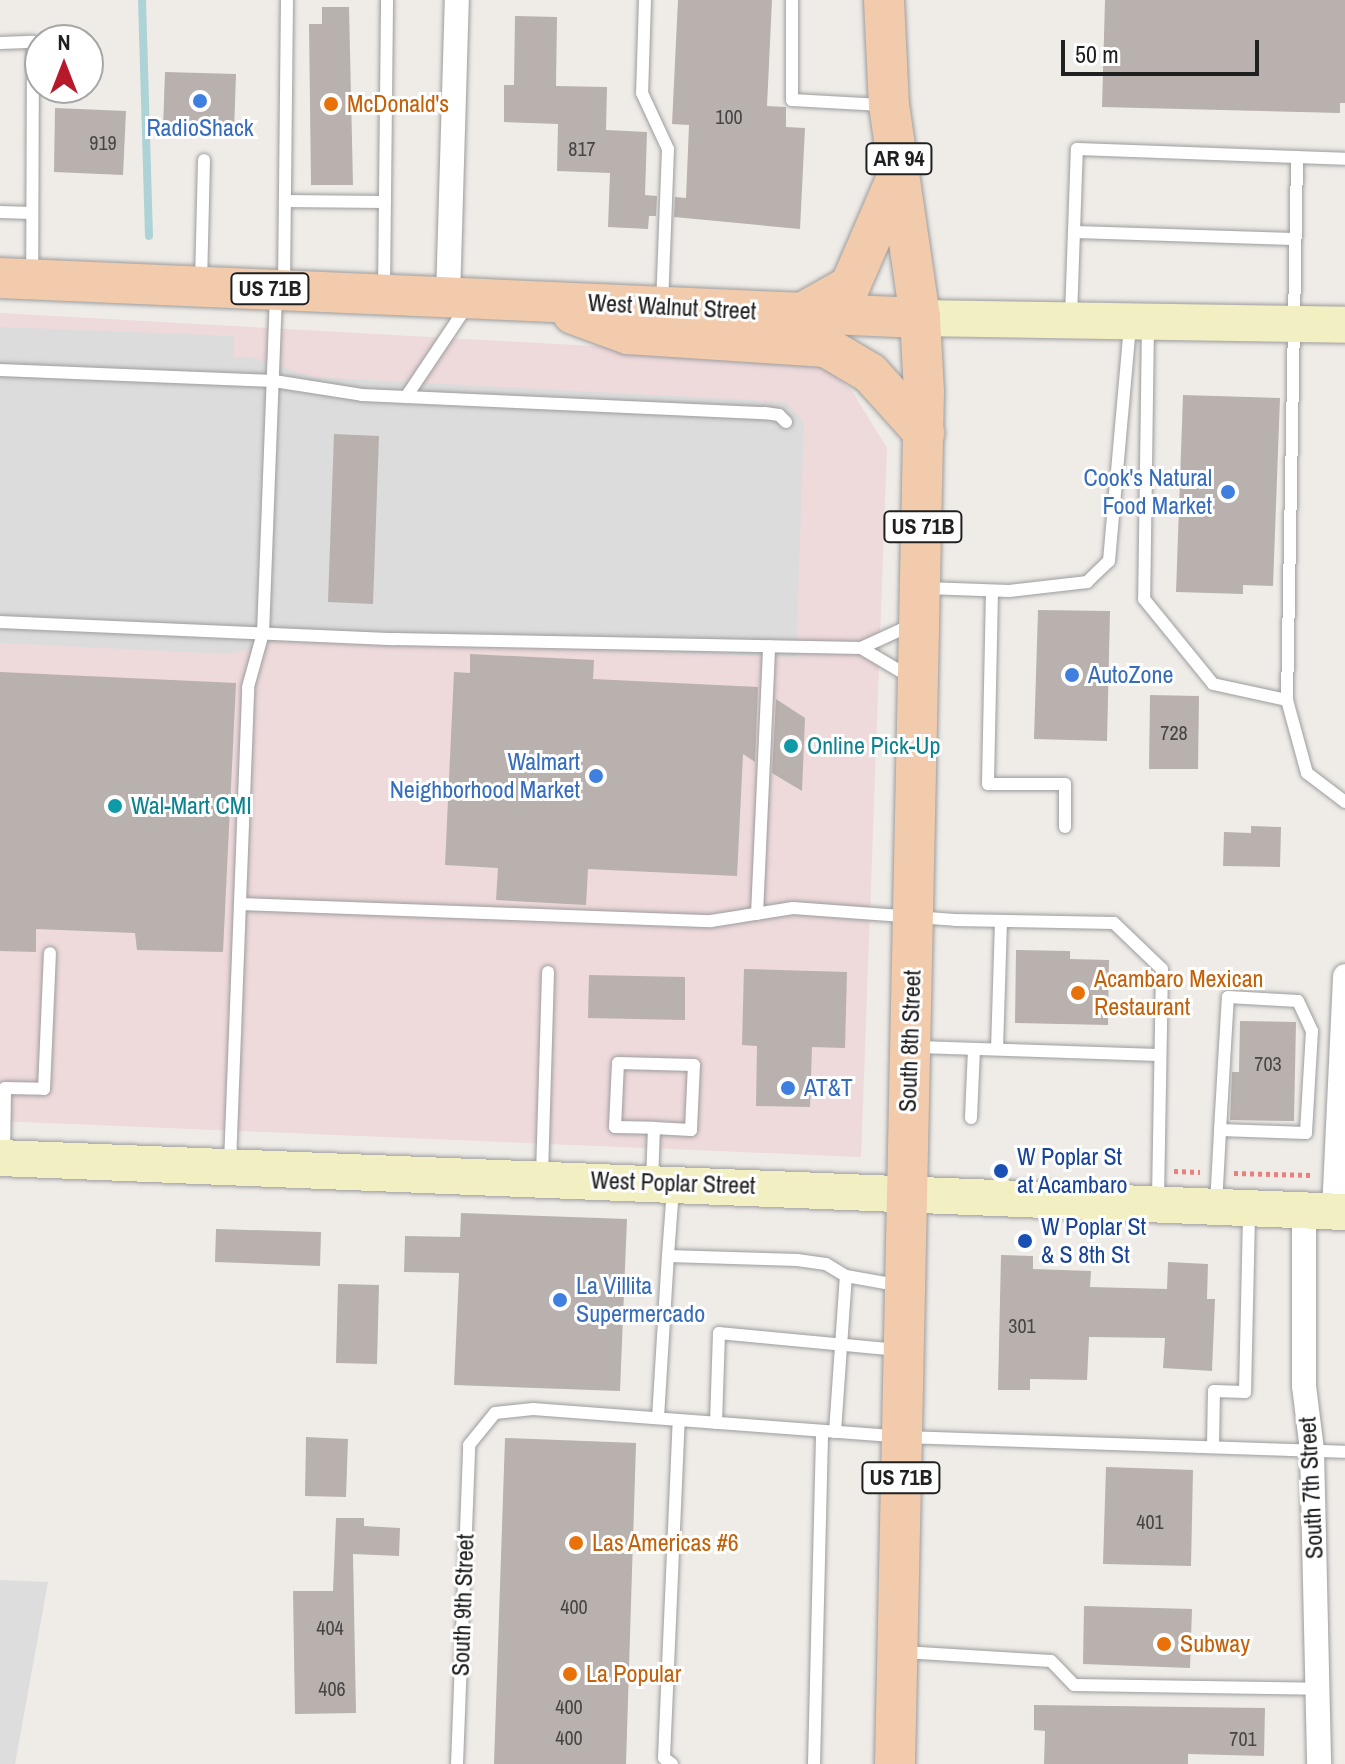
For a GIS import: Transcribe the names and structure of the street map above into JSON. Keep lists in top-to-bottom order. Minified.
{"streets":{"main road":["AR 94","US 71B","West Walnut Street","South 8th Street"],"street":["West Poplar Street","South 7th Street"],"lane":["South 9th Street"]},"crossings":[["AR 94","West Walnut Street"],["AR 94","South 8th Street"],["US 71B","West Walnut Street"],["US 71B","South 8th Street"],["West Walnut Street","South 8th Street"],["South 8th Street","West Poplar Street"],["West Poplar Street","South 7th Street"]],"places":["RadioShack","McDonald's","Cook's Natural Food Market","AutoZone","Online Pick-Up","Walmart Neighborhood Market","Wal-Mart CMI","Acambaro Mexican Restaurant","AT&T","W Poplar St at Acambaro","W Poplar St & S 8th St","La Villita Supermercado","Las Americas #6","Subway","La Popular"],"house_numbers":["100","919","817","728","703","301","401","400","404","406","400","400","701"],"scale_bar":"50 m","north":"top"}
